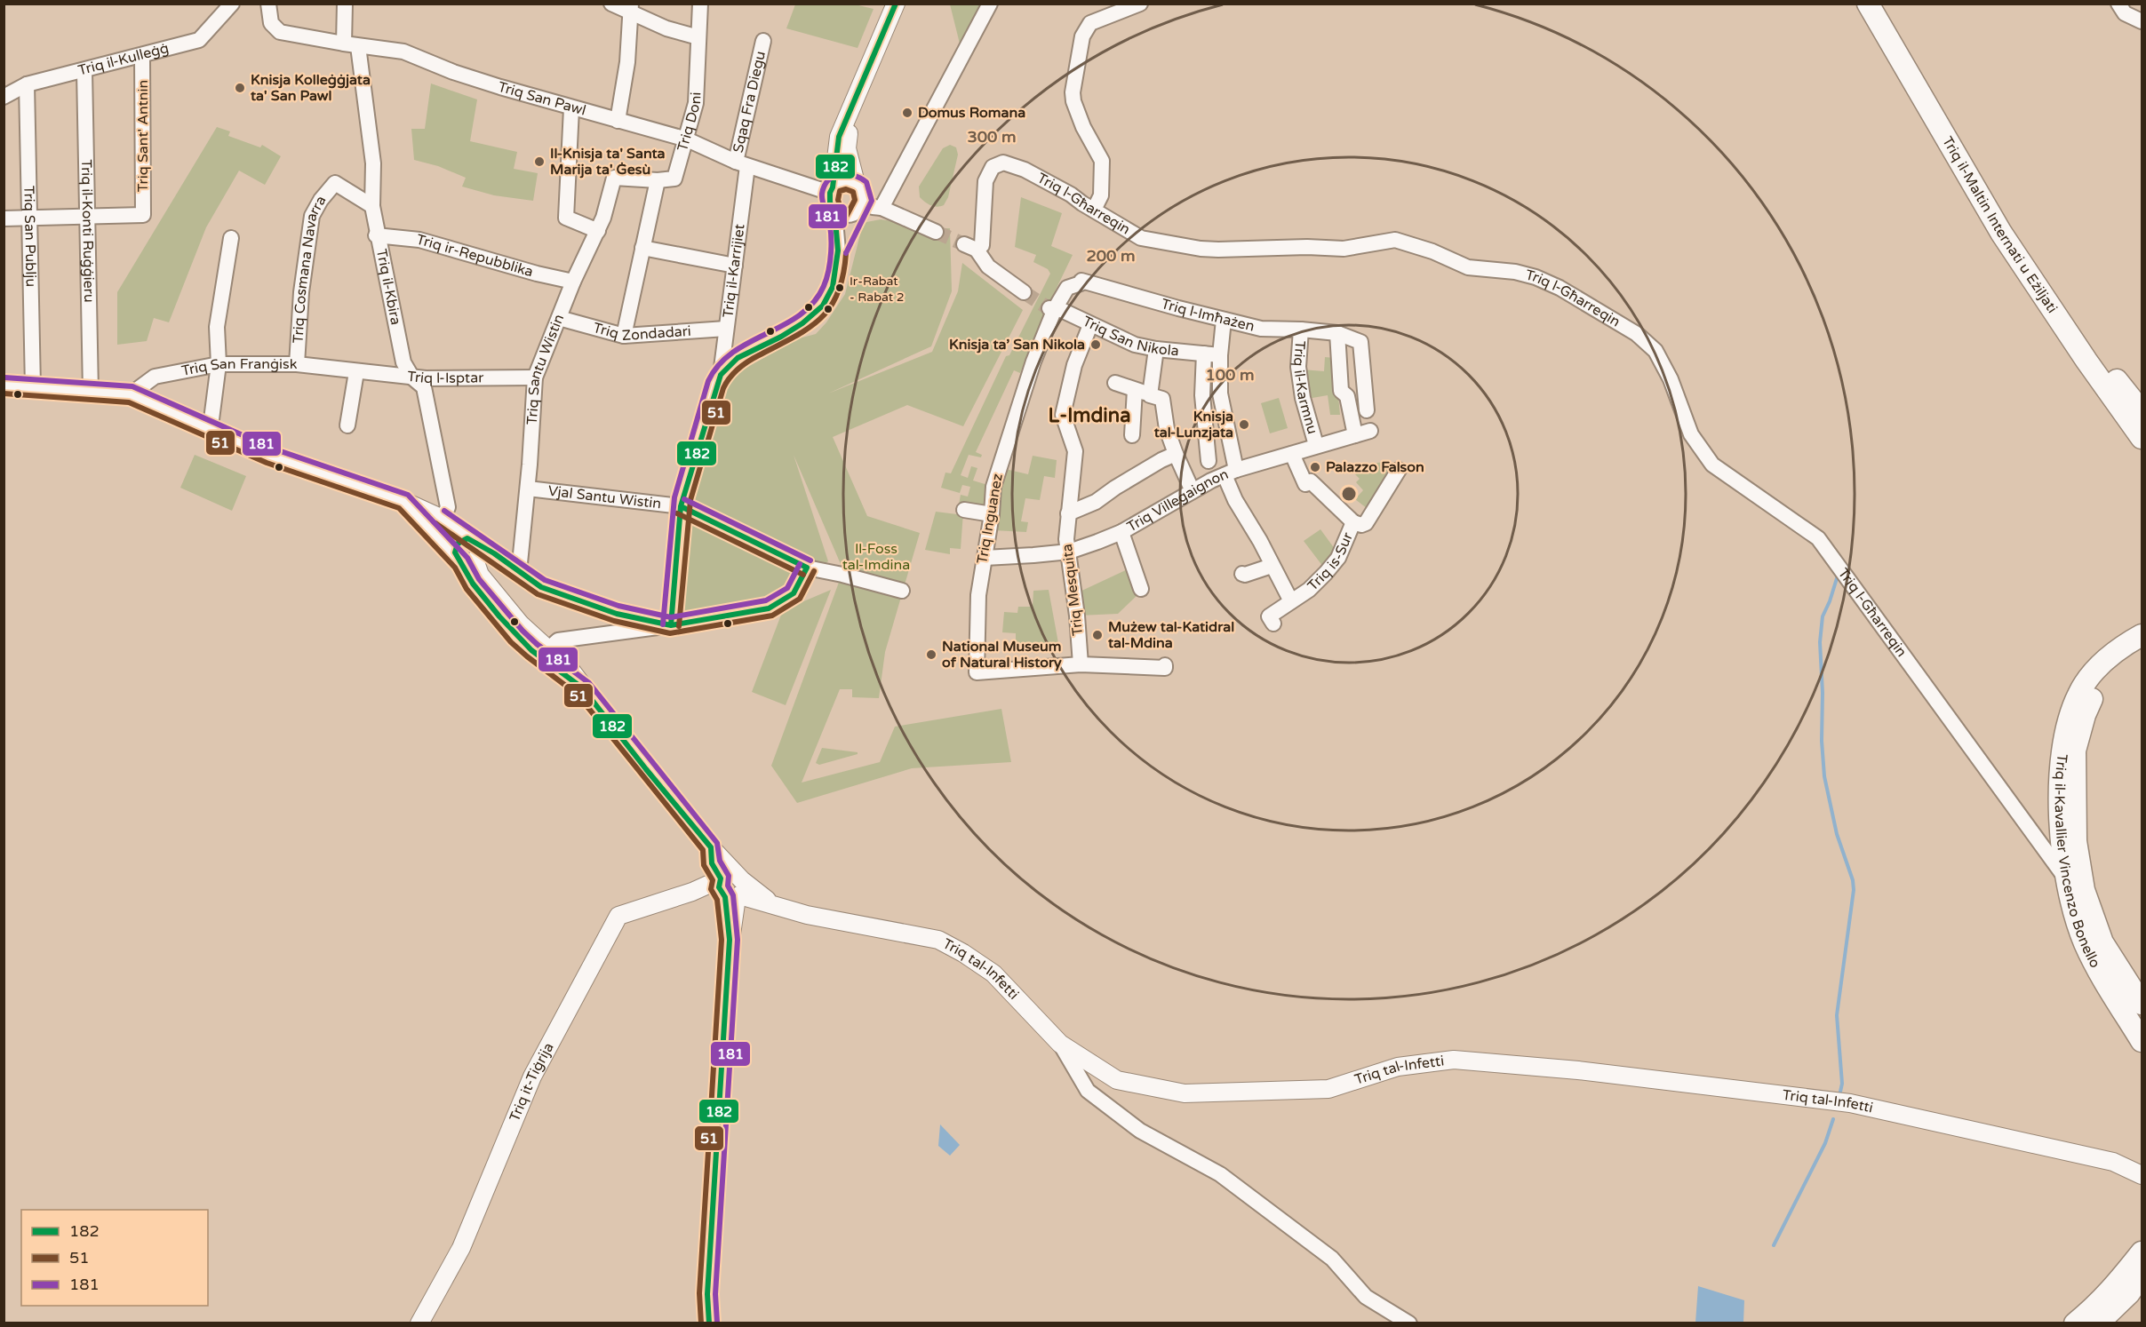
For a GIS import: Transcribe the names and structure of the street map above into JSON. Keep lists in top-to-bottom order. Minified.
{"streets":{"highway":["Triq il-Maltin Internati u Eżiljati","Triq il-Kavallier Vincenzo Bonello"],"main road":["Triq tal-Infetti","Triq it-Tiġrija"],"street":["Triq il-Kulleġġ","Triq San Pawl","Sqaq Fra Diegu","Triq Doni","Triq Sant' Antnin","Triq l-Għarreqin","Triq il-Konti Ruġġieru","Triq San Publju","Triq ir-Repubblika","Triq il-Karrijiet","Triq Cosmana Navarra","Triq il-Kbira","Triq l-Imħażen","Triq Zondadari","Triq San Nikola","Triq San Franġisk","Triq Santu Wistin","Triq l-Isptar","Triq il-Karmnu","Vjal Santu Wistin","Triq Villegaignon","Triq Inguanez","Triq is-Sur","Triq Mesquita"]},"crossings":[["Triq il-Kulleġġ","Triq Sant' Antnin"],["Triq il-Kulleġġ","Triq il-Konti Ruġġieru"],["Triq il-Kulleġġ","Triq San Publju"],["Triq San Pawl","Sqaq Fra Diegu"],["Triq San Pawl","Triq Doni"],["Triq San Pawl","Triq il-Karrijiet"],["Triq San Pawl","Triq il-Kbira"],["Sqaq Fra Diegu","Triq il-Karrijiet"],["Triq Doni","Triq Santu Wistin"],["Triq Sant' Antnin","Triq il-Konti Ruġġieru"],["Triq l-Għarreqin","Triq il-Kavallier Vincenzo Bonello"],["Triq ir-Repubblika","Triq il-Kbira"],["Triq ir-Repubblika","Triq Santu Wistin"],["Triq il-Karrijiet","Triq Zondadari"],["Triq il-Karrijiet","Vjal Santu Wistin"],["Triq Cosmana Navarra","Triq il-Kbira"],["Triq Cosmana Navarra","Triq San Franġisk"],["Triq il-Kbira","Triq l-Isptar"],["Triq l-Imħażen","Triq il-Karmnu"],["Triq l-Imħażen","Triq Inguanez"],["Triq Zondadari","Triq Santu Wistin"],["Triq San Nikola","Triq Inguanez"],["Triq San Nikola","Triq Mesquita"],["Triq San Franġisk","Triq l-Isptar"],["Triq Santu Wistin","Triq l-Isptar"],["Triq Santu Wistin","Vjal Santu Wistin"],["Triq il-Karmnu","Triq Villegaignon"],["Triq Villegaignon","Triq Inguanez"],["Triq Villegaignon","Triq Mesquita"],["Triq Inguanez","Triq Mesquita"],["Triq tal-Infetti","Triq it-Tiġrija"]],"districts":["L-Imdina"],"parks":["Il-Foss tal-Imdina"],"places":["Knisja Kolleġġjata ta' San Pawl","Domus Romana","Il-Knisja ta' Santa Marija ta' Ġesù","Ir-Rabat - Rabat 2","Knisja ta’ San Nikola","Knisja tal-Lunzjata","Palazzo Falson","Mużew tal-Katidral tal-Mdina","National Museum of Natural History"],"lines":["transit line 182","transit line 181","transit line 51"],"legend":["182","51","181"],"rings":["300 m","200 m","100 m"]}
